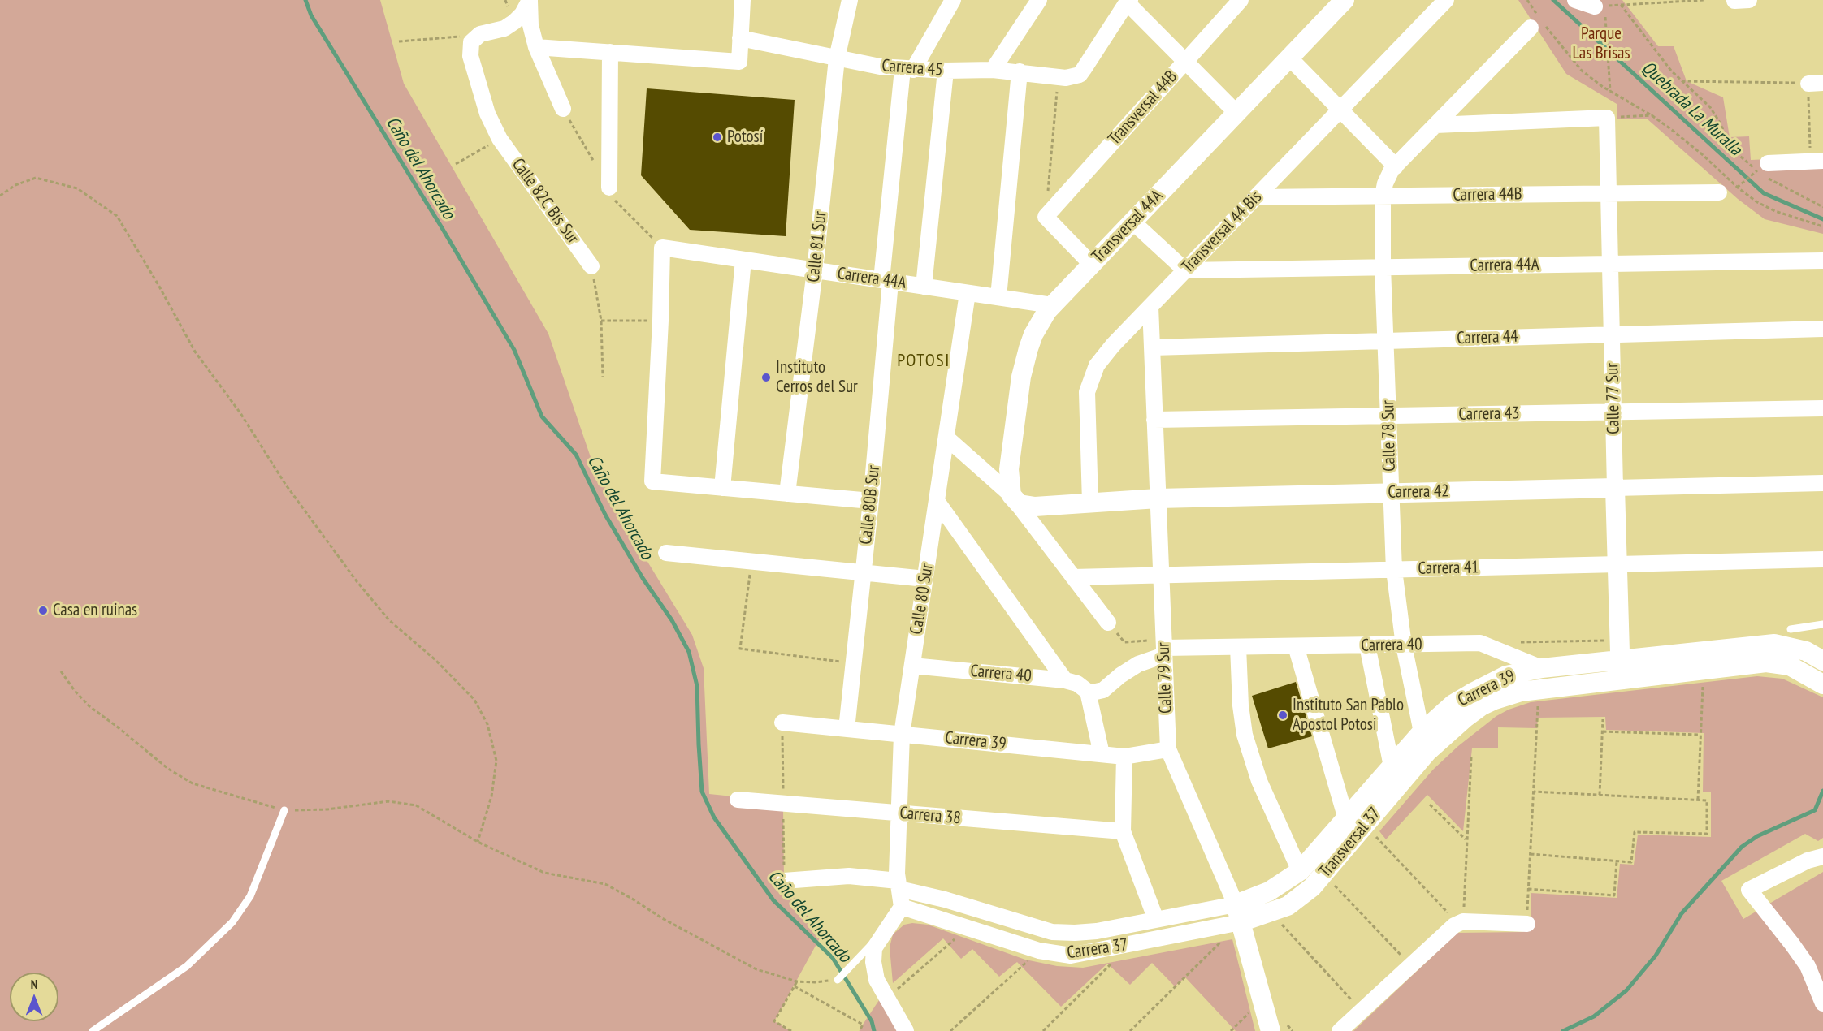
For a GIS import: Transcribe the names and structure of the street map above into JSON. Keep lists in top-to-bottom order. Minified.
{"streets":{"street":["Carrera 45","Transversal 44B","Carrera 44B","Calle 82C Bis Sur","Transversal 44A","Transversal 44 Bis","Calle 81 Sur","Carrera 44A","Carrera 44","Calle 77 Sur","Carrera 43","Calle 78 Sur","Carrera 42","Calle 80B Sur","Carrera 41","Calle 80 Sur","Carrera 40","Calle 79 Sur","Carrera 39","Carrera 38","Transversal 37","Carrera 37"]},"crossings":[["Carrera 45","Calle 81 Sur"],["Carrera 45","Calle 80B Sur"],["Carrera 44B","Transversal 44 Bis"],["Carrera 44B","Calle 77 Sur"],["Carrera 44B","Calle 78 Sur"],["Transversal 44A","Carrera 44A"],["Transversal 44A","Carrera 42"],["Transversal 44 Bis","Carrera 44A"],["Transversal 44 Bis","Carrera 42"],["Transversal 44 Bis","Calle 79 Sur"],["Calle 81 Sur","Carrera 44A"],["Carrera 44A","Calle 77 Sur"],["Carrera 44A","Calle 78 Sur"],["Carrera 44A","Calle 80B Sur"],["Carrera 44A","Calle 80 Sur"],["Carrera 44","Calle 77 Sur"],["Carrera 44","Calle 78 Sur"],["Carrera 44","Calle 79 Sur"],["Calle 77 Sur","Carrera 43"],["Calle 77 Sur","Carrera 42"],["Calle 77 Sur","Carrera 41"],["Calle 77 Sur","Carrera 39"],["Carrera 43","Calle 78 Sur"],["Carrera 43","Calle 79 Sur"],["Calle 78 Sur","Carrera 42"],["Calle 78 Sur","Carrera 41"],["Calle 78 Sur","Carrera 40"],["Calle 78 Sur","Carrera 39"],["Calle 78 Sur","Transversal 37"],["Carrera 42","Calle 79 Sur"],["Calle 80B Sur","Carrera 39"],["Carrera 41","Calle 79 Sur"],["Calle 80 Sur","Carrera 40"],["Calle 80 Sur","Carrera 39"],["Calle 80 Sur","Carrera 38"],["Calle 80 Sur","Carrera 37"],["Carrera 40","Calle 79 Sur"],["Carrera 40","Carrera 39"],["Calle 79 Sur","Carrera 39"],["Calle 79 Sur","Transversal 37"],["Calle 79 Sur","Carrera 37"],["Carrera 39","Transversal 37"],["Transversal 37","Carrera 37"]],"districts":["POTOSI"],"water":["Quebrada La Muralla","Caño del Ahorcado"],"parks":["Parque Las Brisas"],"places":["Potosí","Instituto Cerros del Sur","Casa en ruinas","Instituto San Pablo Apostol Potosi"],"north":"top"}
